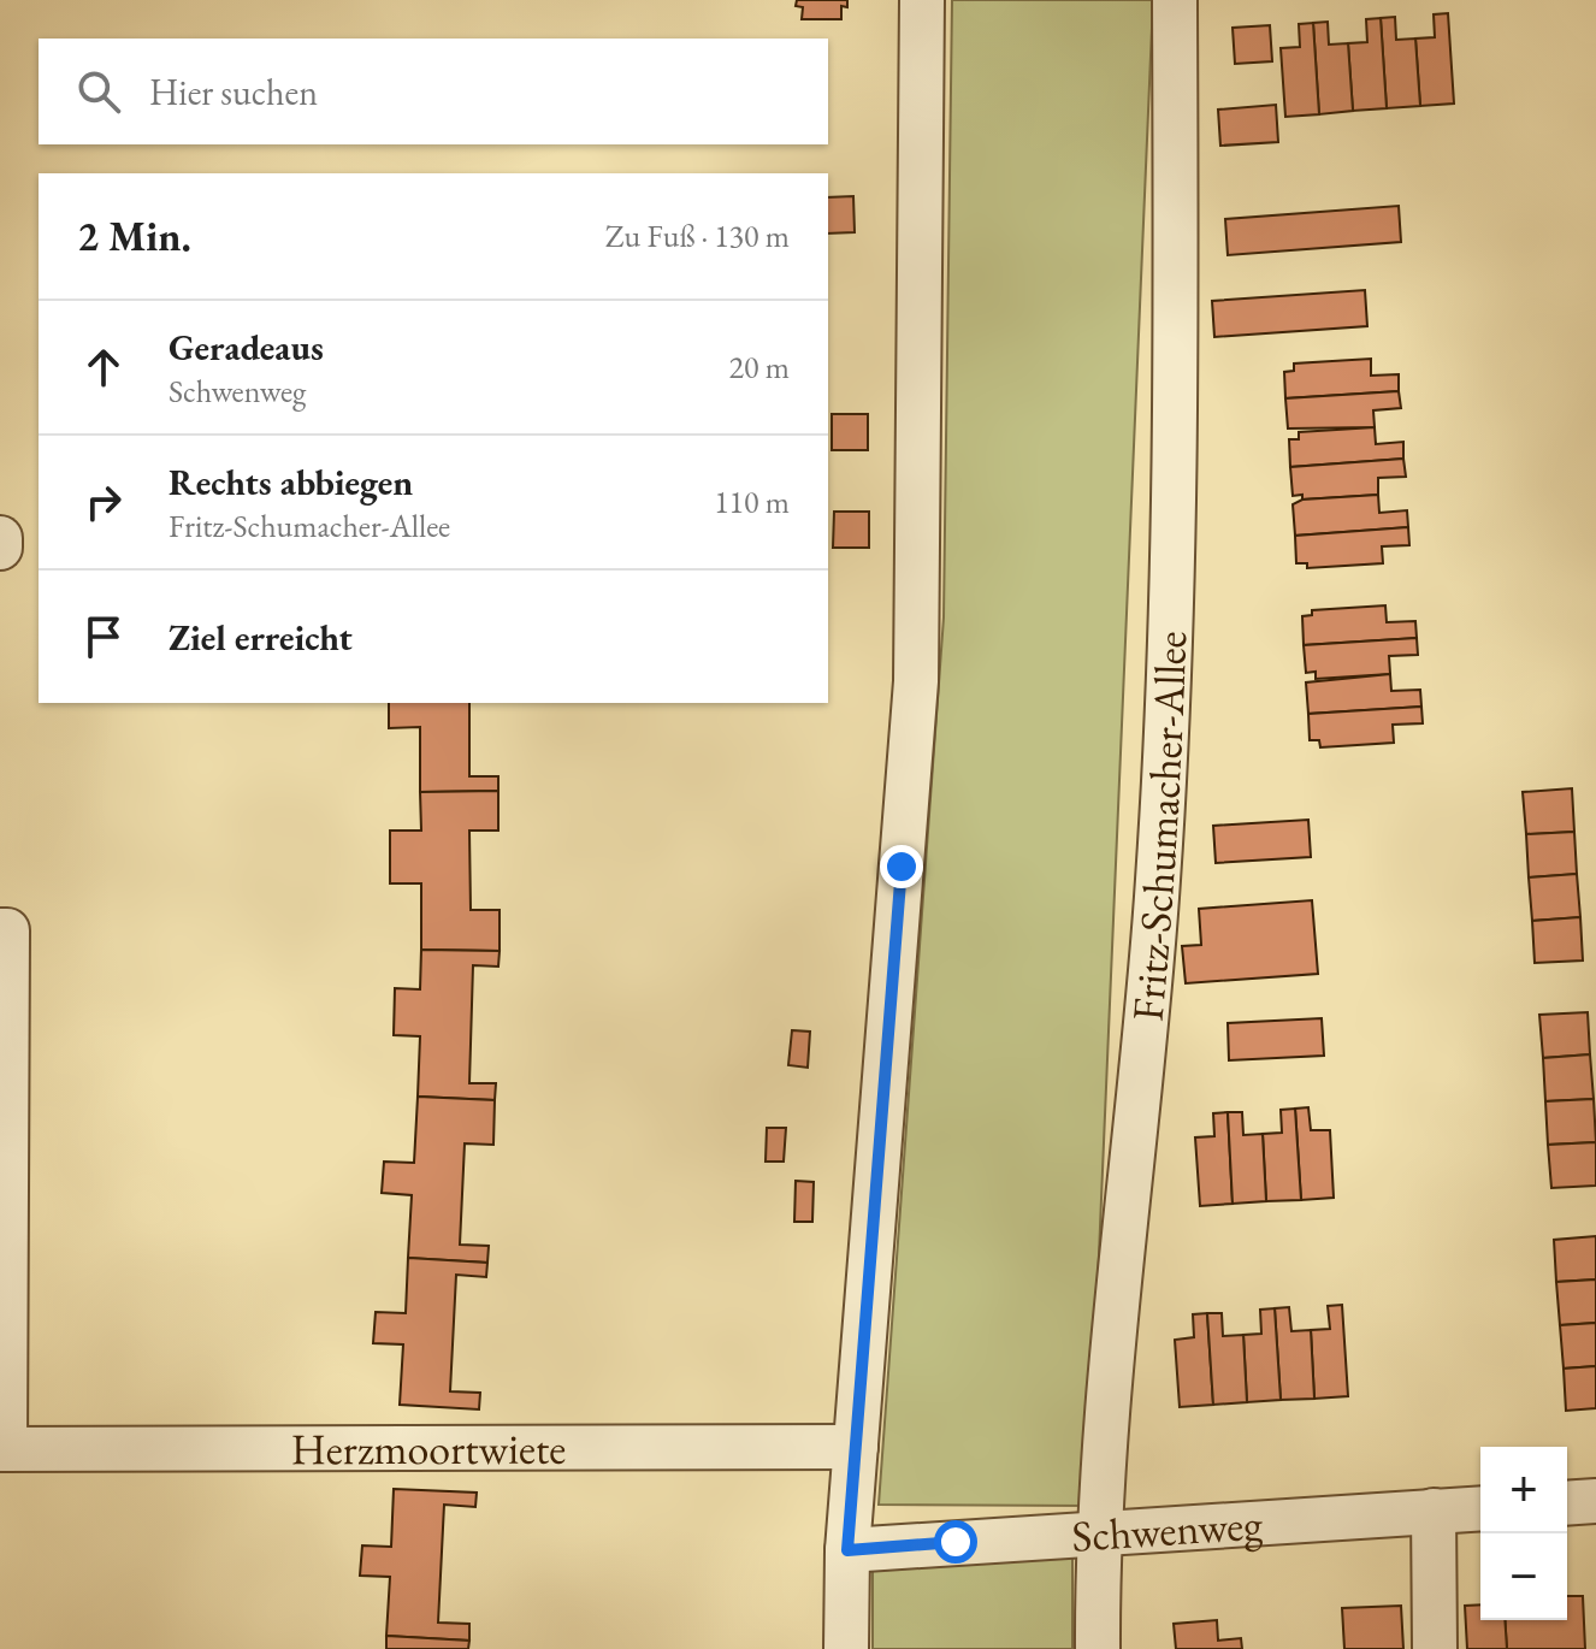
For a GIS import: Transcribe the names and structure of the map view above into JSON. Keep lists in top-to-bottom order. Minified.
{"streets":{"street":["Fritz-Schumacher-Allee","Herzmoortwiete","Schwenweg"]},"crossings":[["Fritz-Schumacher-Allee","Schwenweg"]],"page":{"search":"Hier suchen","heading":["2 Min.","Zu Fuß · 130 m"],"list":[["Geradeaus","Schwenweg","20 m"],["Rechts abbiegen","Fritz-Schumacher-Allee","110 m"],"Ziel erreicht"],"map_buttons":["+","−"]}}
